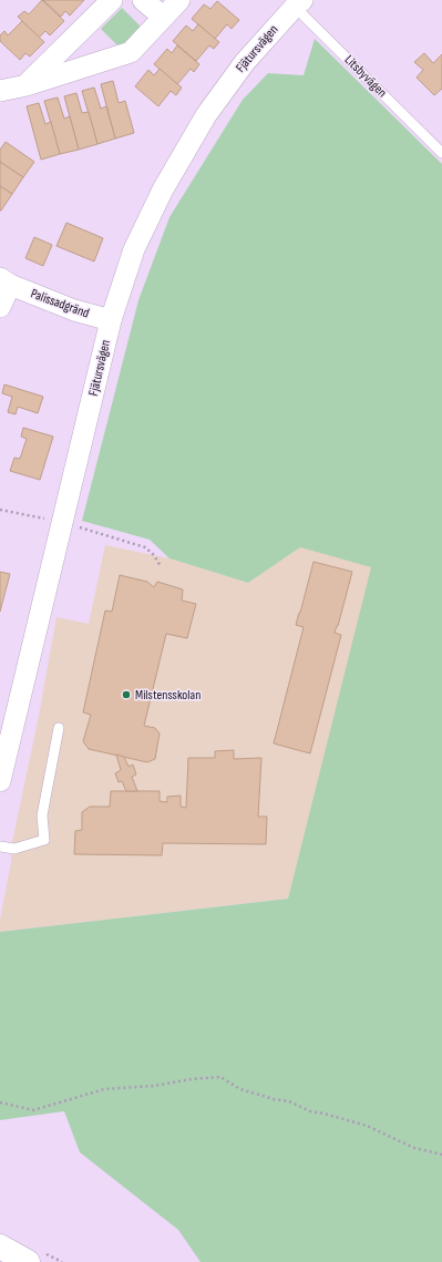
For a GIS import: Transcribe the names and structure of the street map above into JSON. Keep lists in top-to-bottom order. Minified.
{"streets":{"street":["Fjätursvägen","Palissadgränd"],"lane":["Litsbyvägen"]},"crossings":[["Fjätursvägen","Litsbyvägen"],["Fjätursvägen","Palissadgränd"]],"places":["Milstensskolan"]}
